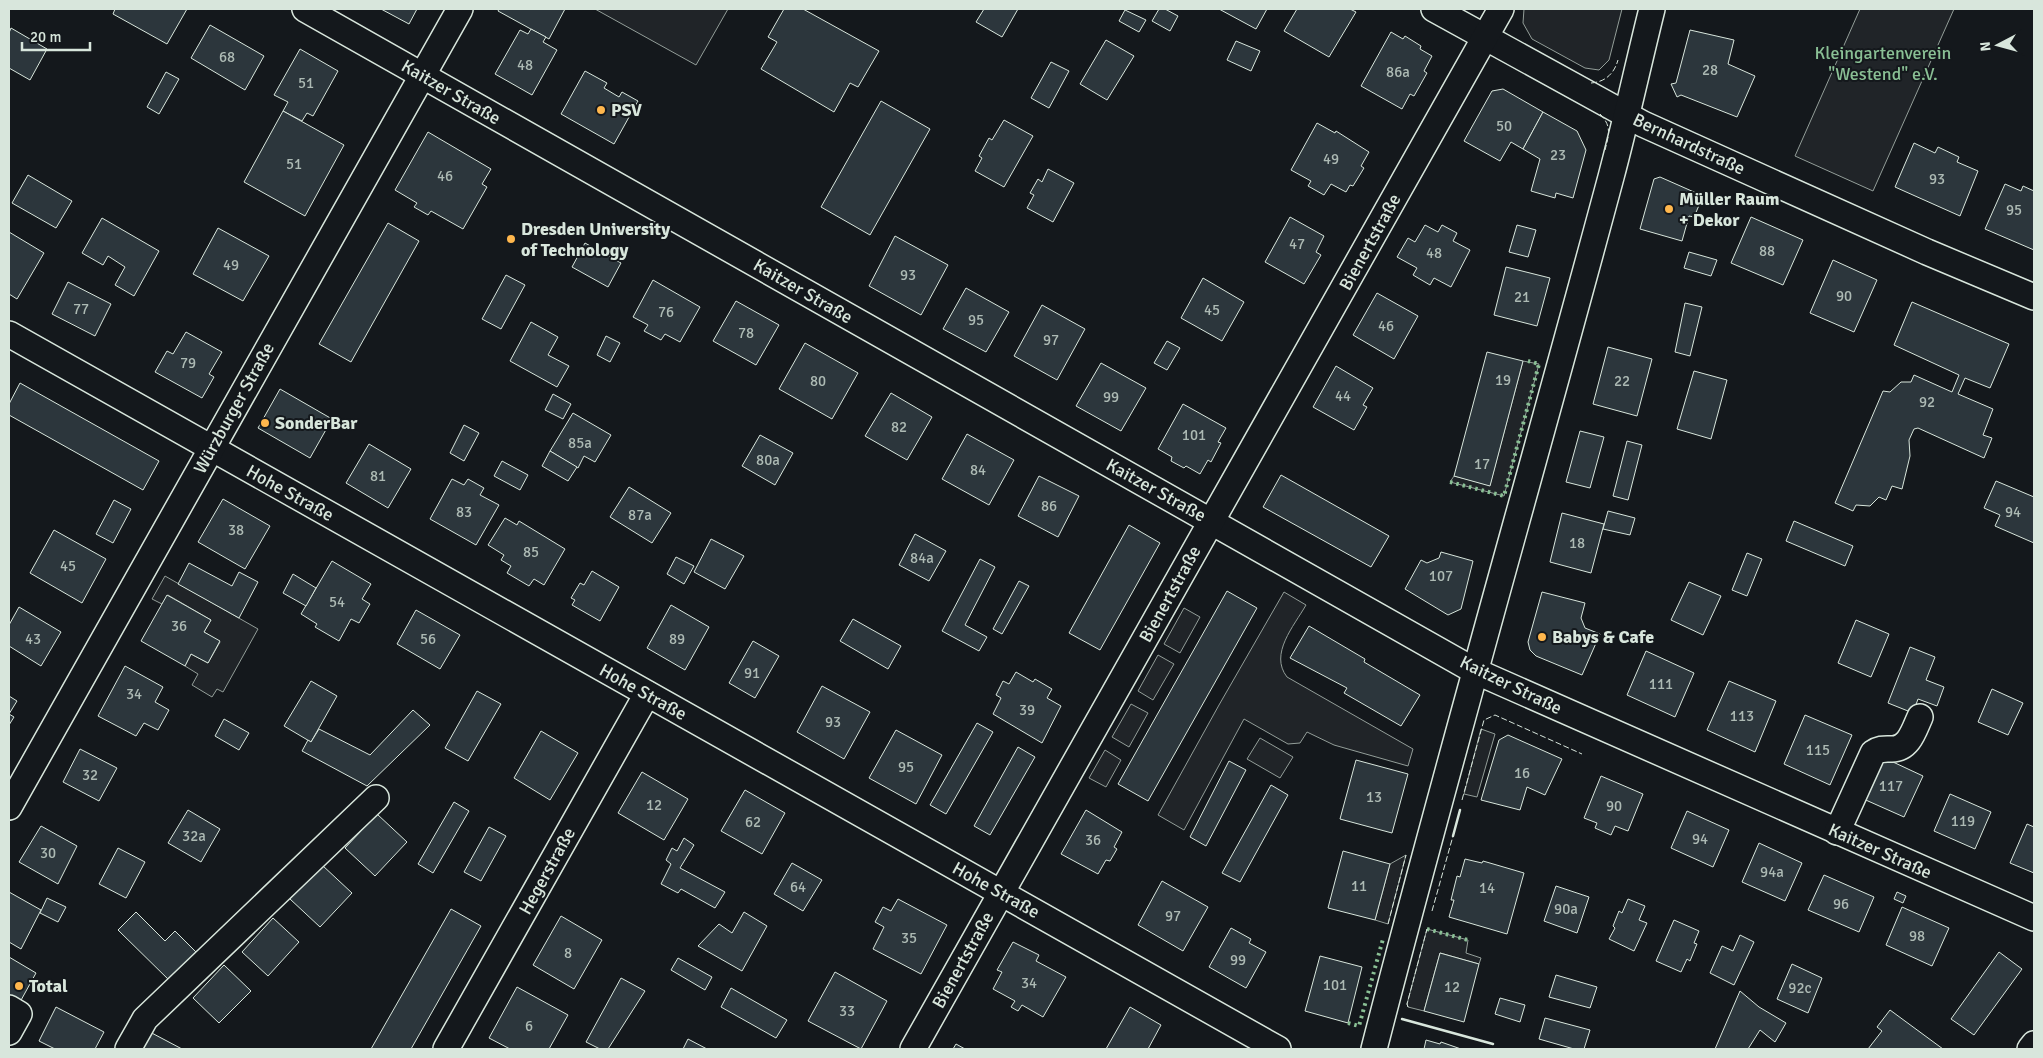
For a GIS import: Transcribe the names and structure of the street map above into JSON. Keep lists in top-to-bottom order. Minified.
{"streets":{"street":["Kaitzer Straße","Bernhardstraße","Bienertstraße","Würzburger Straße","Hohe Straße","Hegerstraße"]},"crossings":[["Kaitzer Straße","Bienertstraße"],["Kaitzer Straße","Würzburger Straße"],["Bernhardstraße","Bienertstraße"],["Bienertstraße","Hohe Straße"],["Würzburger Straße","Hohe Straße"],["Hohe Straße","Hegerstraße"]],"parks":["Kleingartenverein \"Westend\" e.V."],"places":["PSV","Müller Raum + Dekor","Dresden University of Technology","SonderBar","Babys & Cafe","Total"],"house_numbers":["68","48","28","86a","51","50","23","49","51","46","93","95","47","88","48","49","93","90","21","77","45","76","95","46","78","97","79","19","80","22","44","99","92","82","101","85a","80a","17","84","81","86","83","94","87a","38","18","85","84a","45","107","54","36","43","56","89","91","111","34","39","113","93","115","95","16","32","117","13","12","90","119","62","32a","94","36","30","94a","11","64","14","96","90a","97","98","35","8","99","34","101","12","92c","33","6"],"scale_bar":"20 m","north":"left"}
